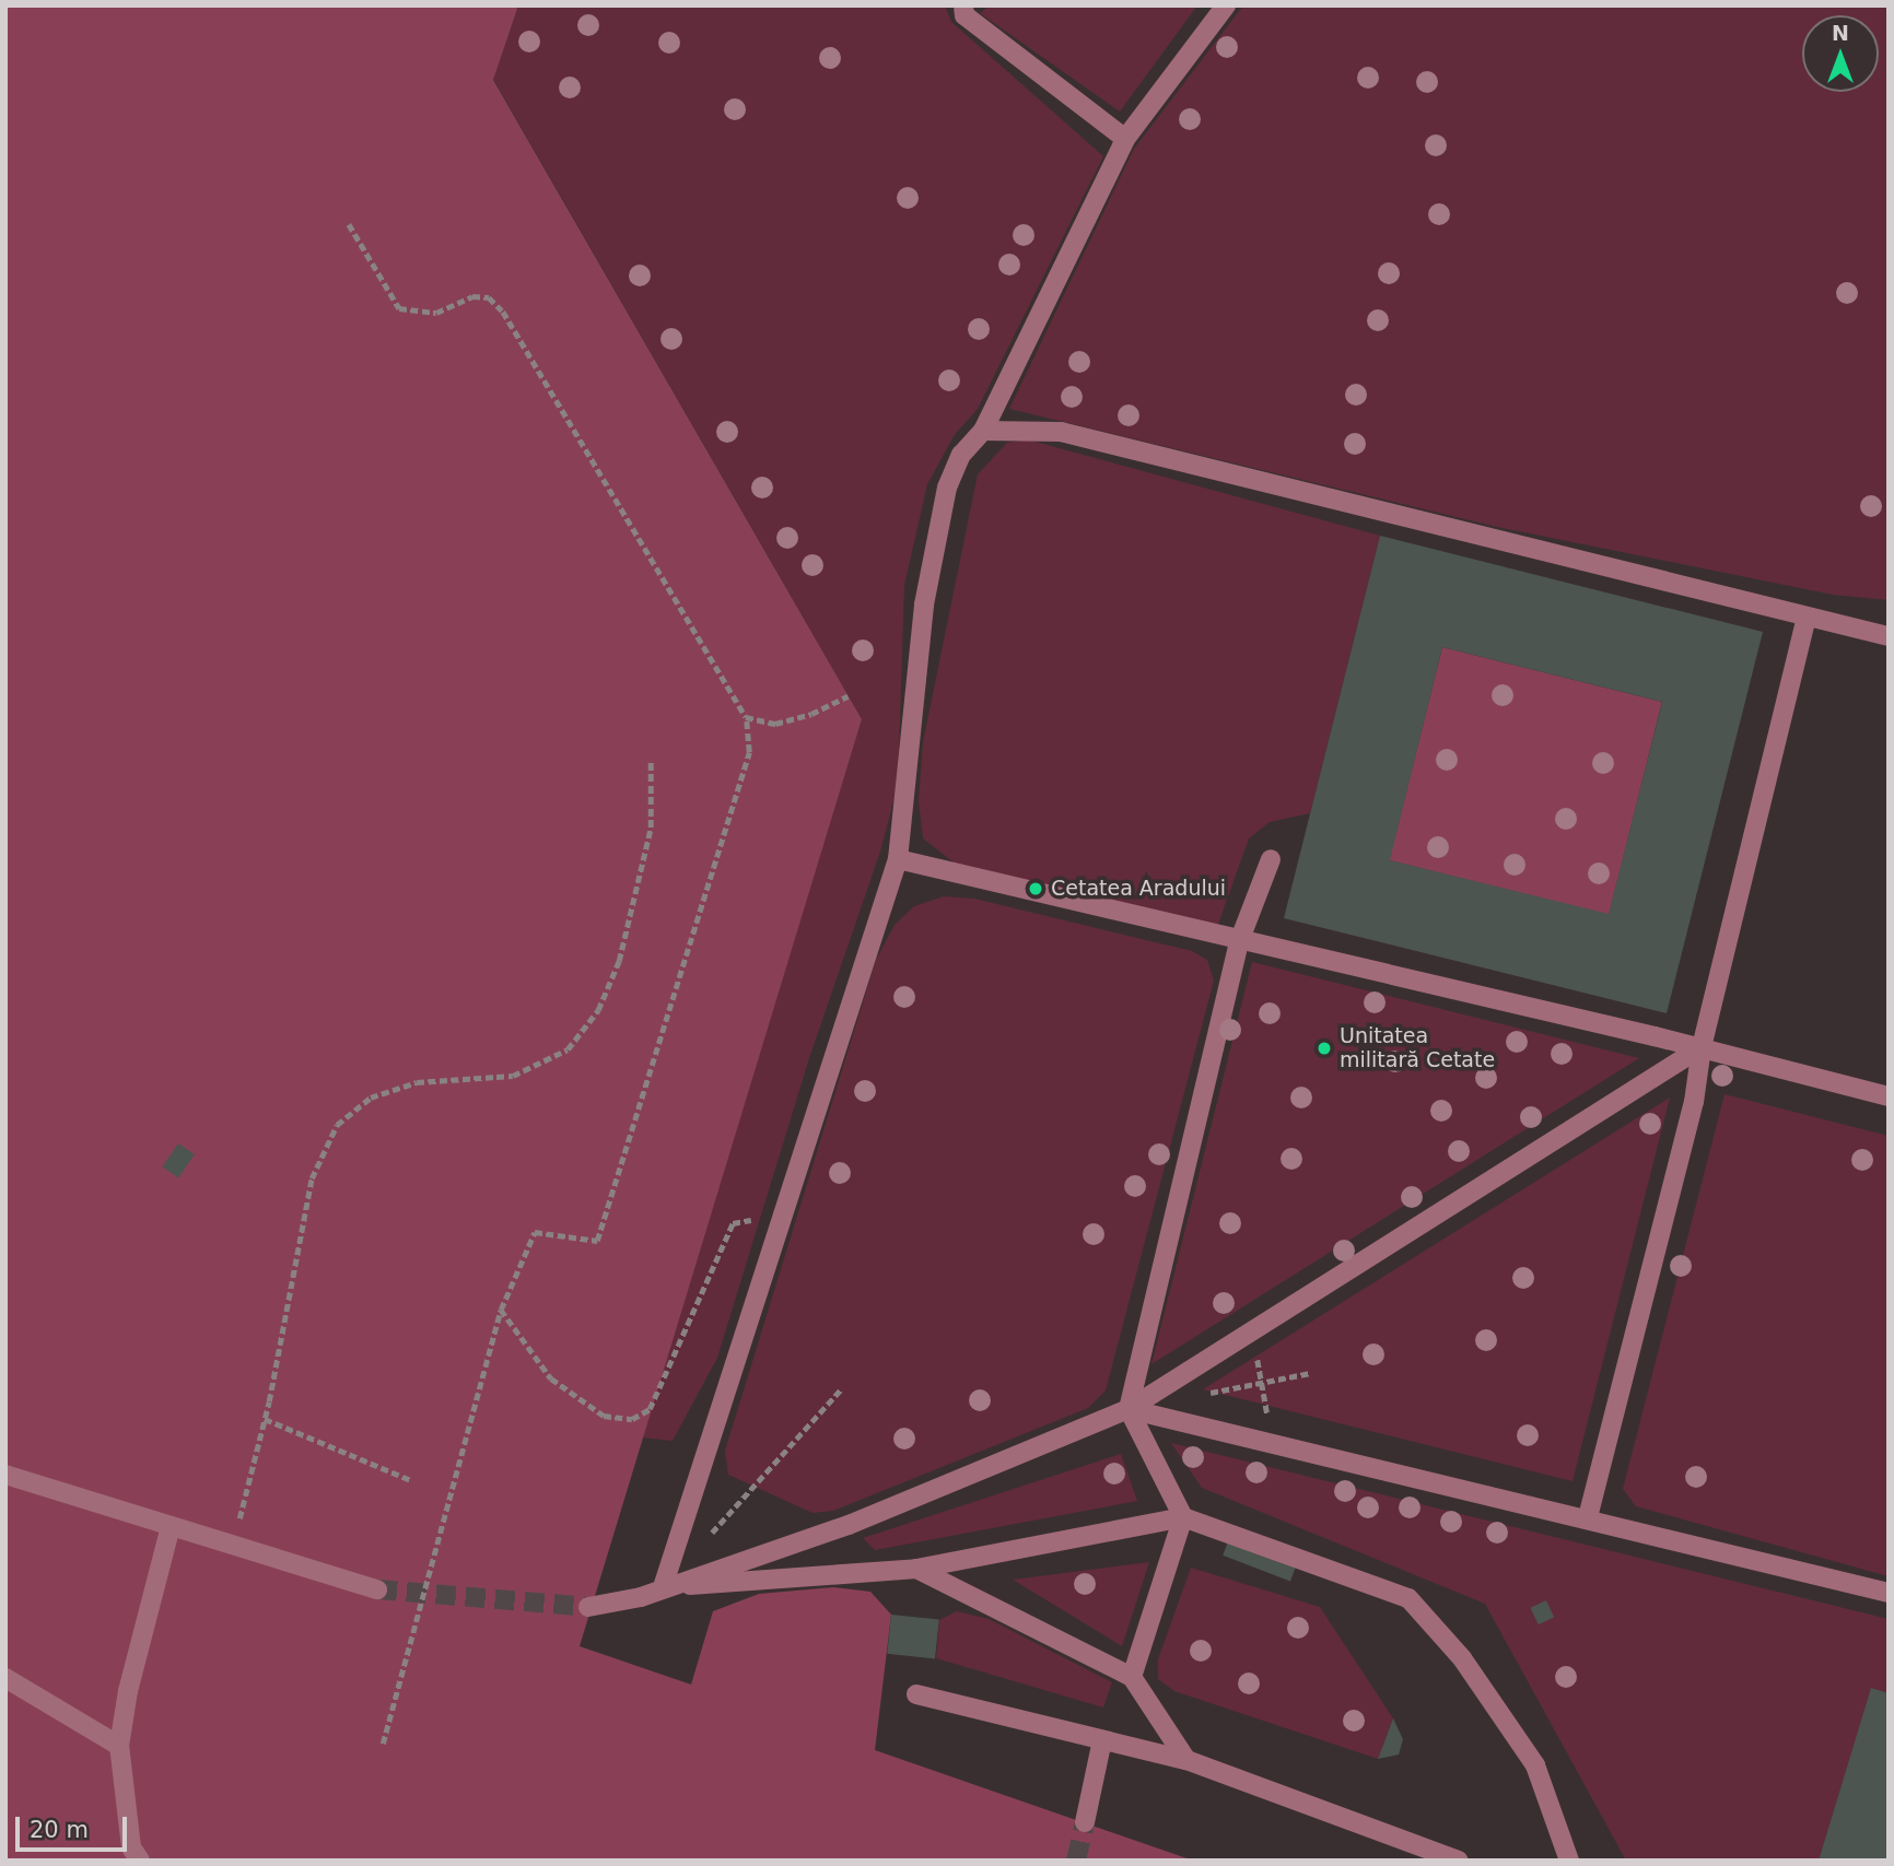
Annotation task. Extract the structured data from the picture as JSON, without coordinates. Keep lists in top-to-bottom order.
{
  "places": ["Cetatea Aradului", "Unitatea militară Cetate"],
  "scale_bar": "20 m",
  "north": "top"
}
